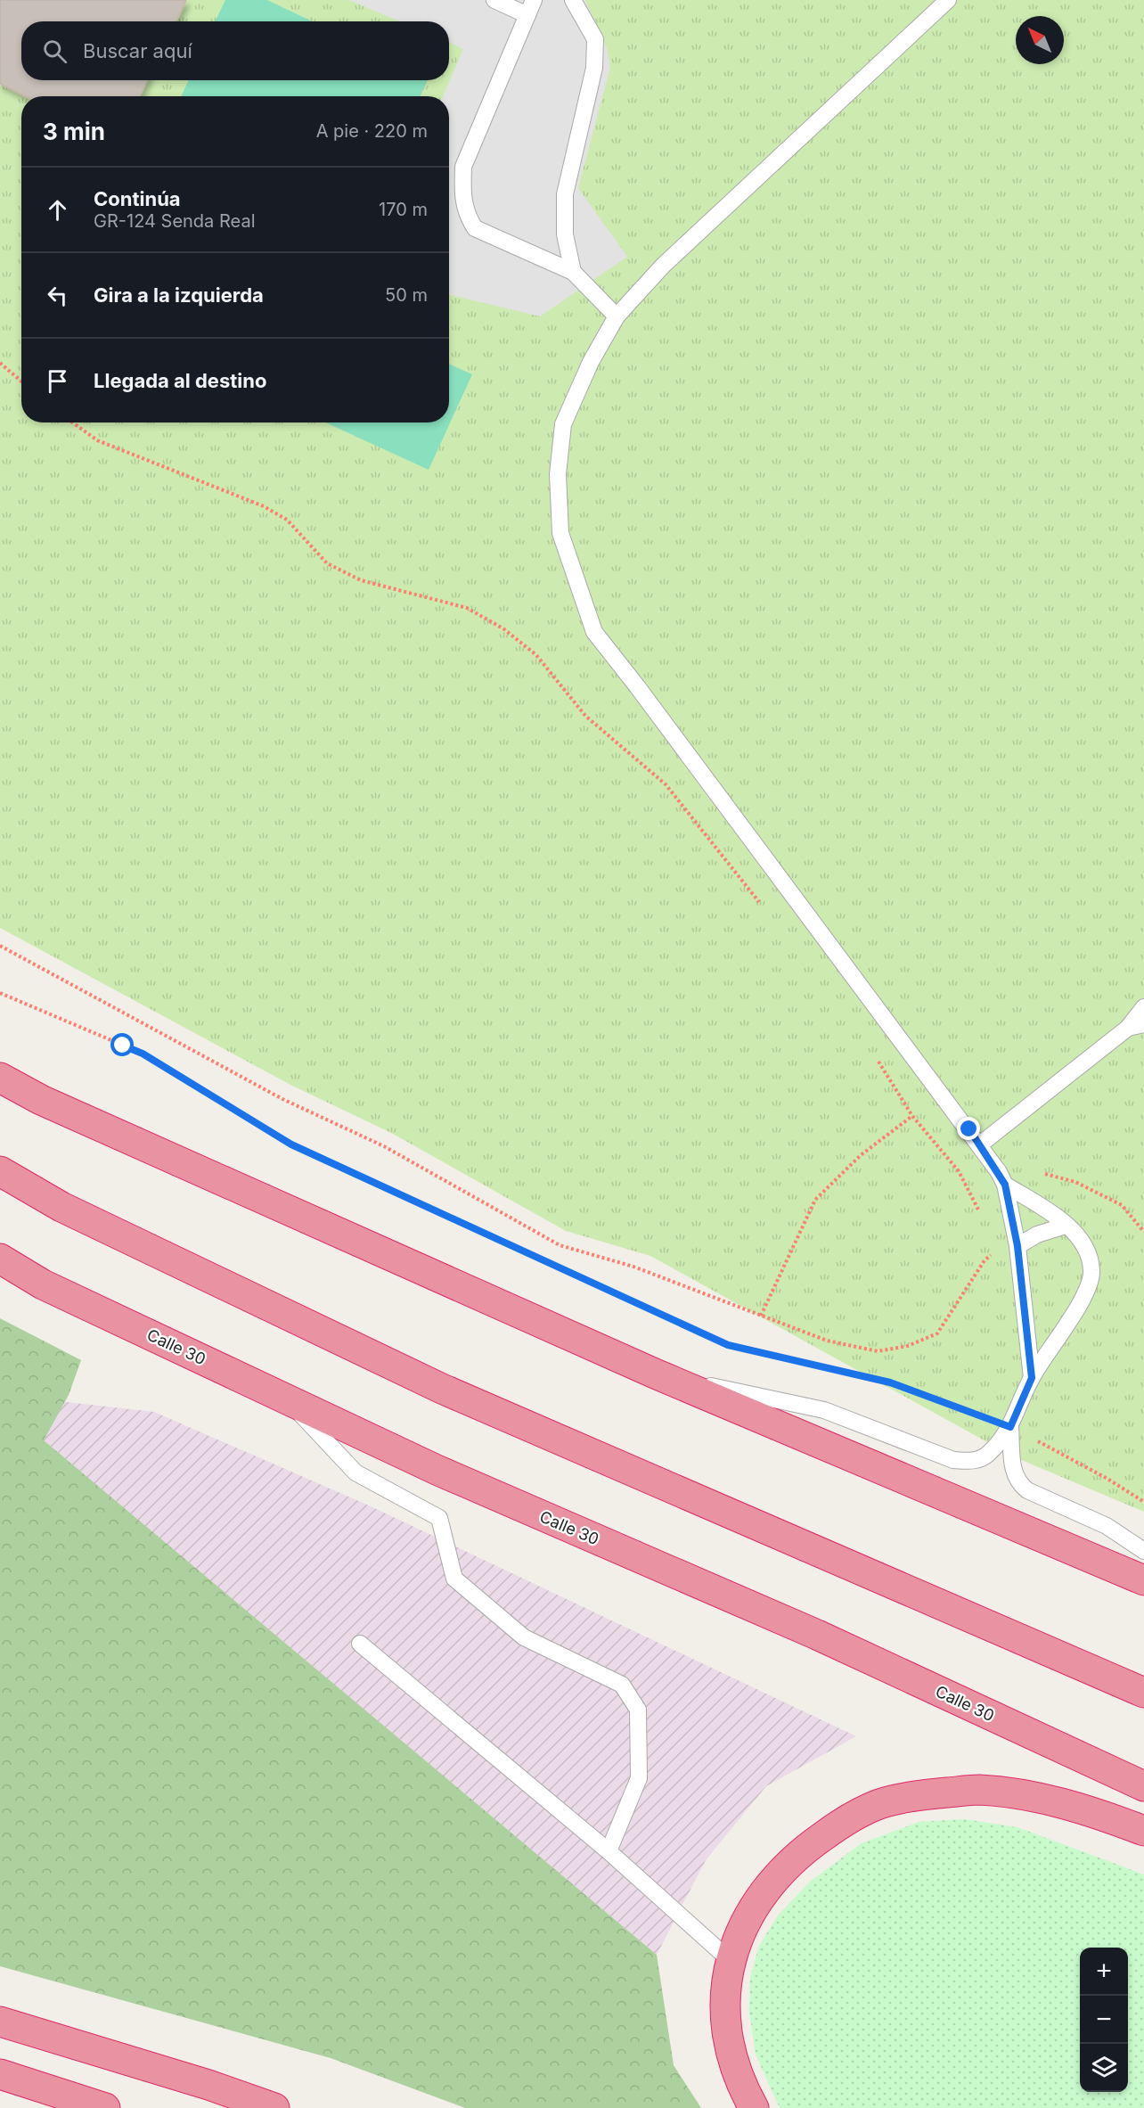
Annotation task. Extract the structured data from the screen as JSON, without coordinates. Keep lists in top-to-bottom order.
{
  "streets": {
    "highway": ["Calle 30"]
  },
  "north": "top left",
  "page": {
    "search": "Buscar aquí",
    "heading": ["3 min", "A pie · 220 m"],
    "list": [
      ["Continúa", "GR-124 Senda Real", "170 m"],
      ["Gira a la izquierda", "50 m"],
      "Llegada al destino"
    ],
    "map_buttons": ["+", "−"]
  }
}
